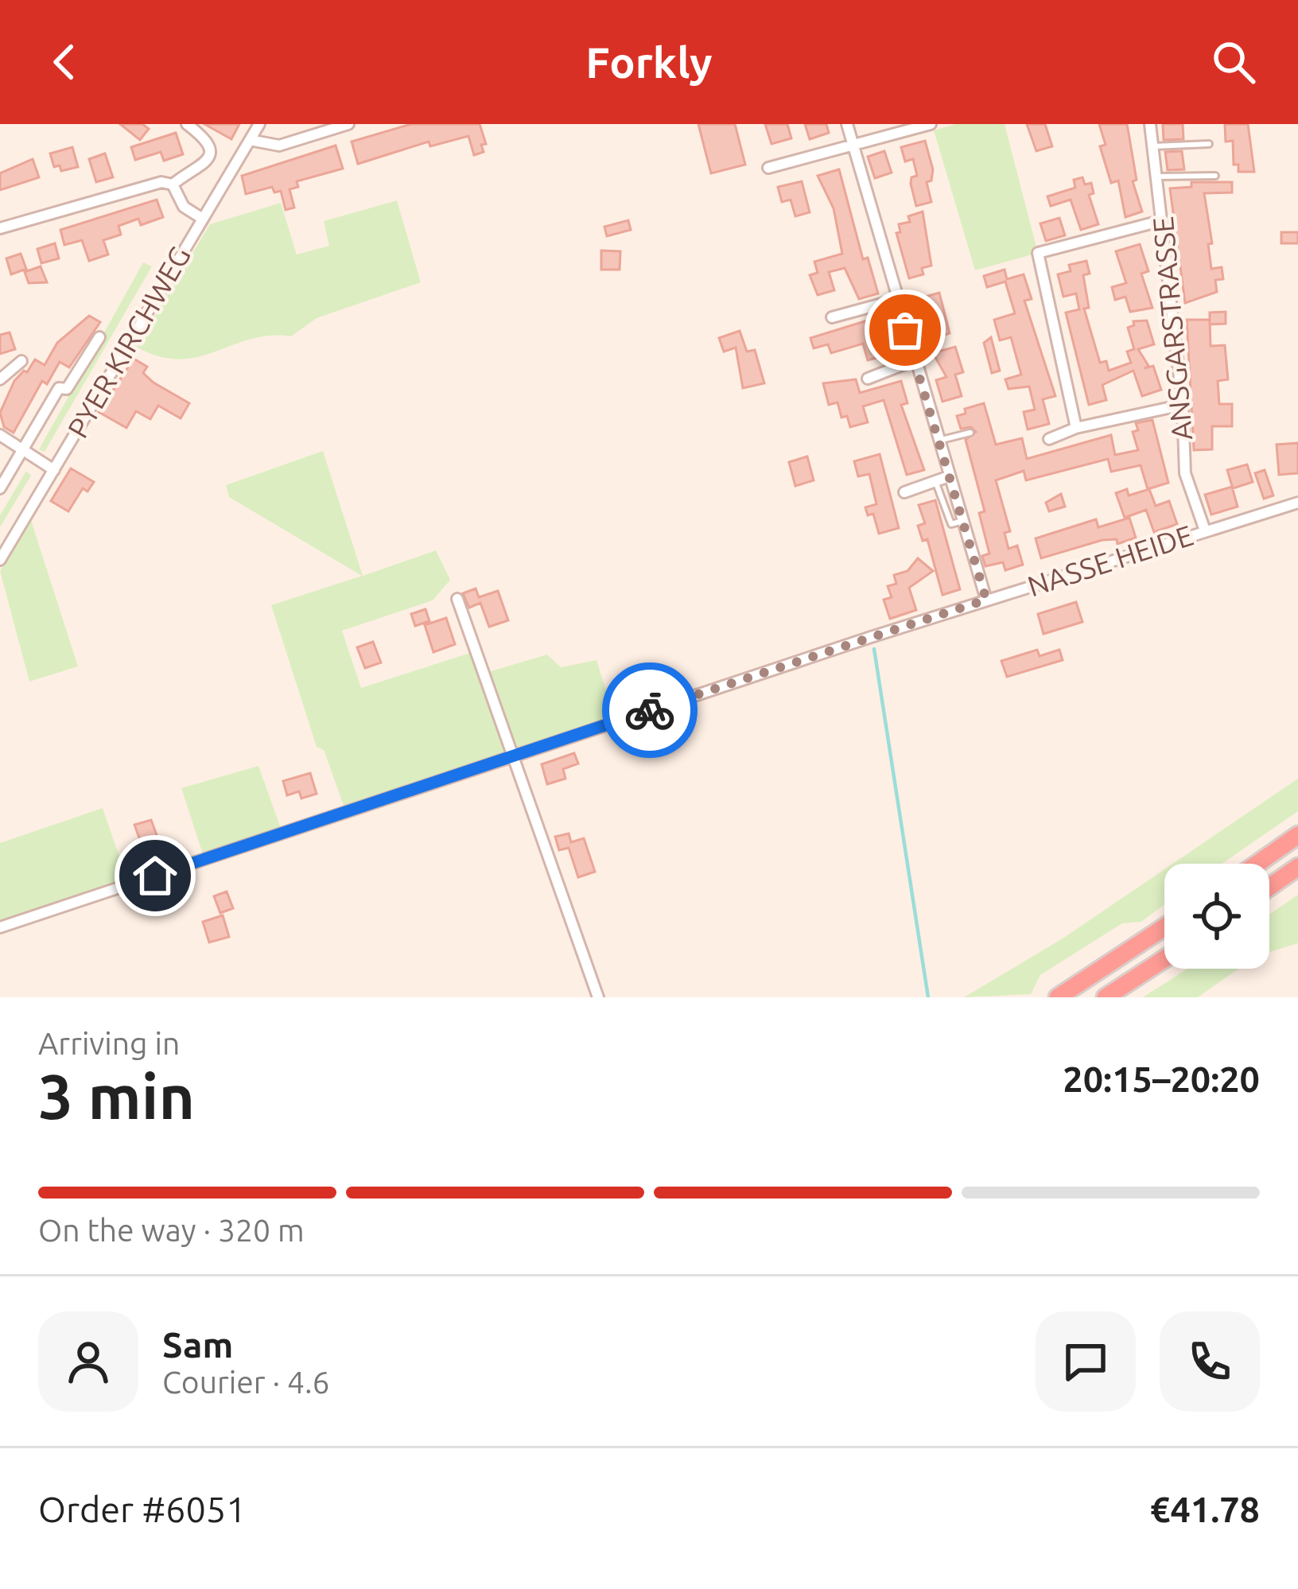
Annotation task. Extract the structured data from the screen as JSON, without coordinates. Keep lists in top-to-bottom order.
{
  "streets": {
    "street": ["ANSGARSTRASSE", "PYER KIRCHWEG", "NASSE HEIDE"]
  },
  "crossings": [
    ["ANSGARSTRASSE", "NASSE HEIDE"]
  ],
  "page": {
    "header": "Forkly",
    "heading": ["3 min", "Arriving in", "20:15–20:20"],
    "panel": [
      "Sam",
      "Courier · 4.6",
      "Order #6051",
      "€41.78"
    ],
    "bar": "On the way · 320 m"
  }
}
